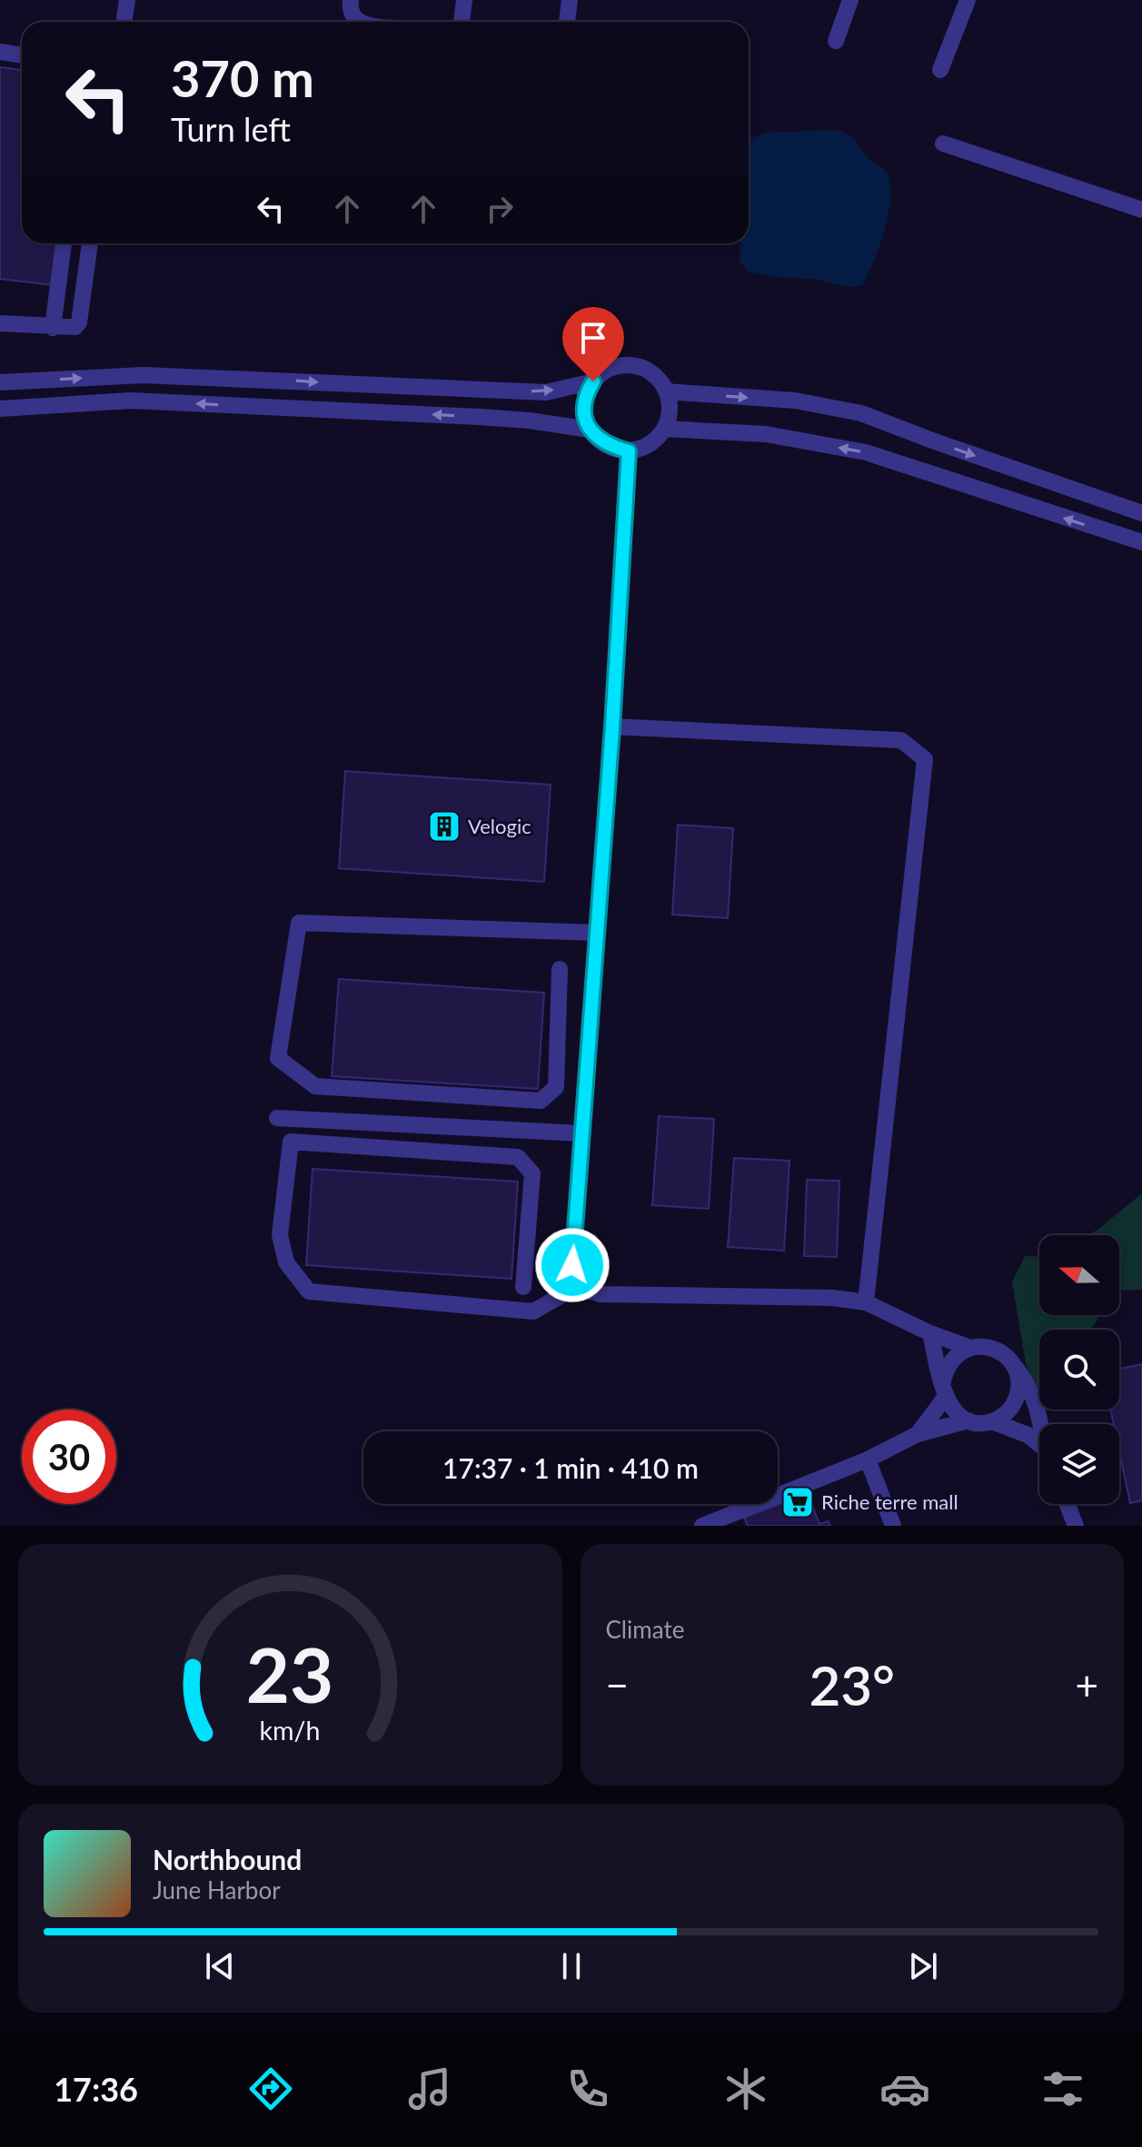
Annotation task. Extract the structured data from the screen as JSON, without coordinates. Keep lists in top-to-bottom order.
{
  "places": {
    "building": ["Velogic"],
    "supermarket": ["Riche terre mall"]
  },
  "north": "left",
  "page": {
    "turn": ["370 m", "Turn left"],
    "limit": "30",
    "trip": "17:37 · 1 min · 410 m",
    "tile": "Climate",
    "heat": ["−", "23°", "+"],
    "song": ["Northbound", "June Harbor"],
    "tabs": "17:36",
    "gauge": ["23", "km/h"]
  }
}
